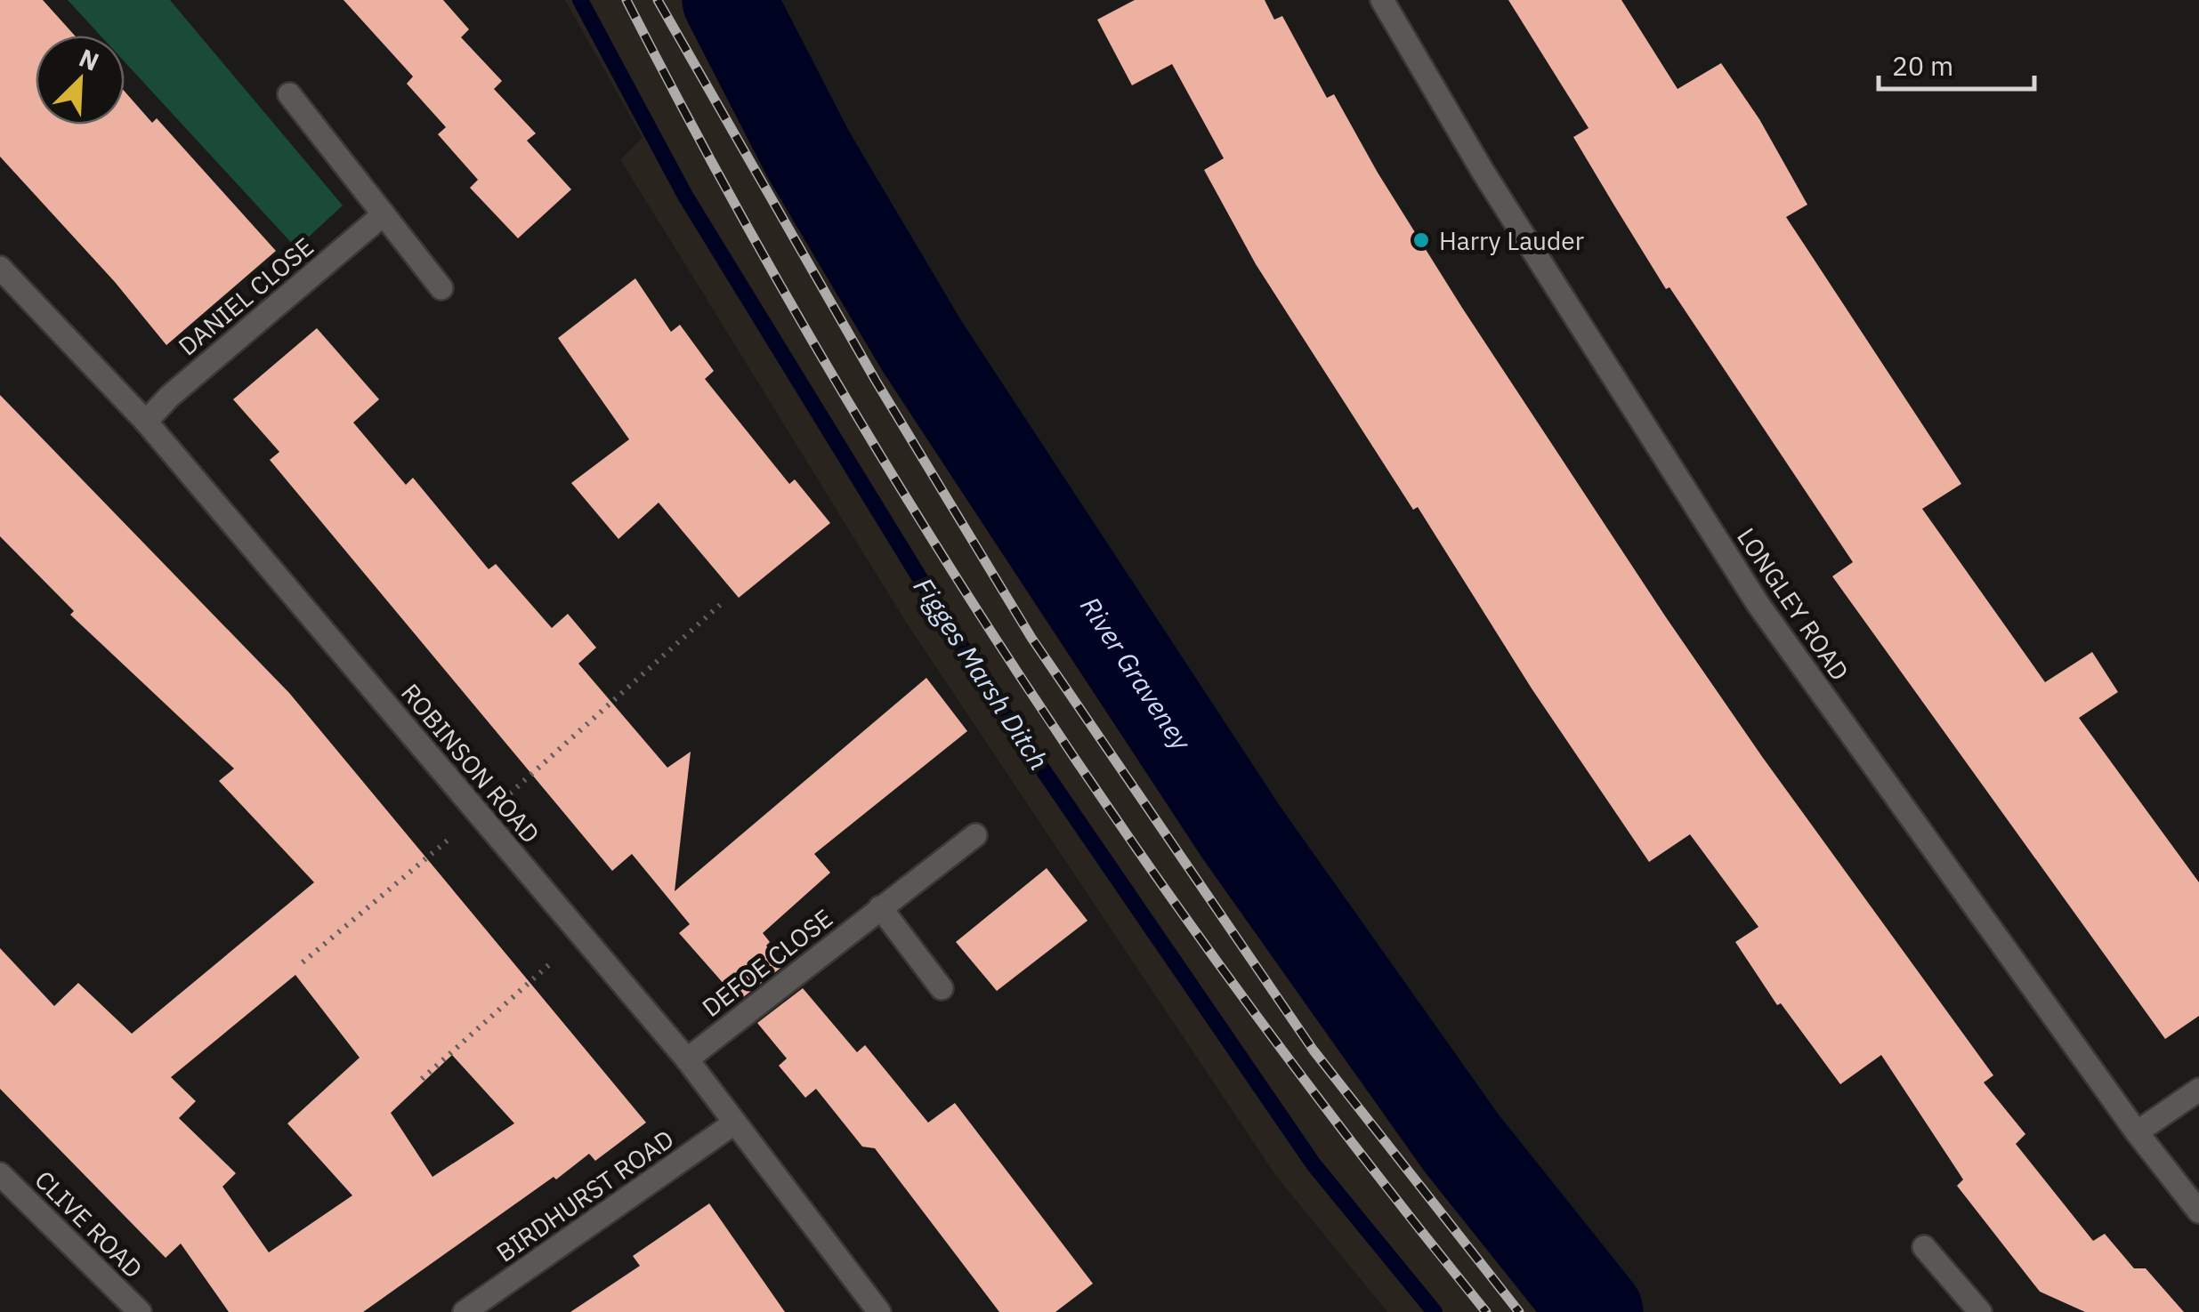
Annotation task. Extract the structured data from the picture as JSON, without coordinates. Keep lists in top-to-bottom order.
{
  "streets": {
    "street": [
      "DANIEL CLOSE",
      "LONGLEY ROAD",
      "ROBINSON ROAD",
      "DEFOE CLOSE",
      "BIRDHURST ROAD",
      "CLIVE ROAD"
    ]
  },
  "crossings": [
    ["DANIEL CLOSE", "ROBINSON ROAD"],
    ["ROBINSON ROAD", "DEFOE CLOSE"],
    ["ROBINSON ROAD", "BIRDHURST ROAD"]
  ],
  "water": ["Figges Marsh Ditch", "River Graveney"],
  "places": ["Harry Lauder"],
  "scale_bar": "20 m",
  "north": "top right"
}
